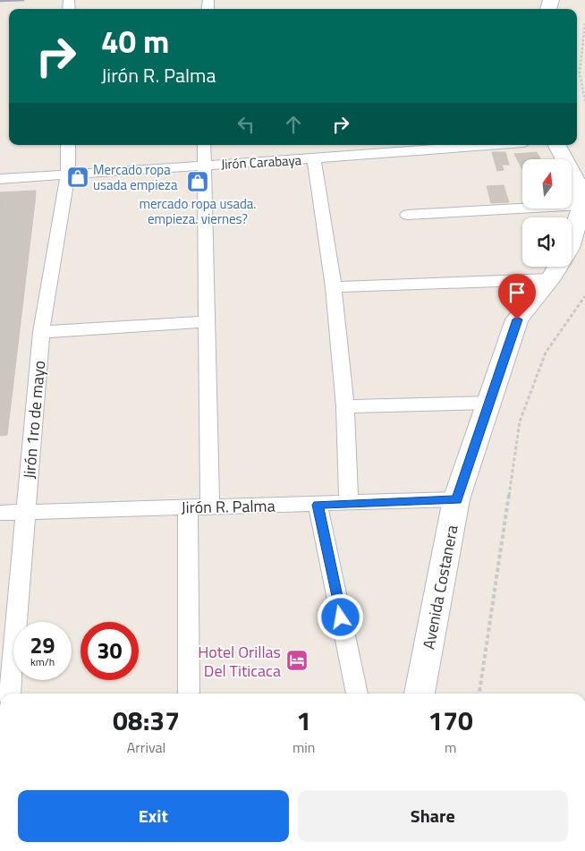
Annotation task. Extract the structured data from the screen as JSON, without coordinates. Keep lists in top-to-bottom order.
{
  "streets": {
    "street": [
      "Jirón Carabaya",
      "Jirón 1ro de mayo",
      "Jirón R. Palma",
      "Avenida Costanera"
    ]
  },
  "crossings": [
    ["Jirón Carabaya", "Jirón 1ro de mayo"],
    ["Jirón 1ro de mayo", "Jirón R. Palma"],
    ["Jirón R. Palma", "Avenida Costanera"]
  ],
  "places": {
    "shop": ["Mercado ropa usada empieza", "mercado ropa usada. empieza. viernes?"],
    "hotel": ["Hotel Orillas Del Titicaca"]
  },
  "north": "top",
  "page": {
    "turn": ["40 m", "Jirón R. Palma"],
    "speed": "29 km/h",
    "limit": "30",
    "eta": [
      "08:37",
      "Arrival",
      "1",
      "min",
      "170",
      "m"
    ],
    "buttons": ["Exit", "Share"]
  }
}
